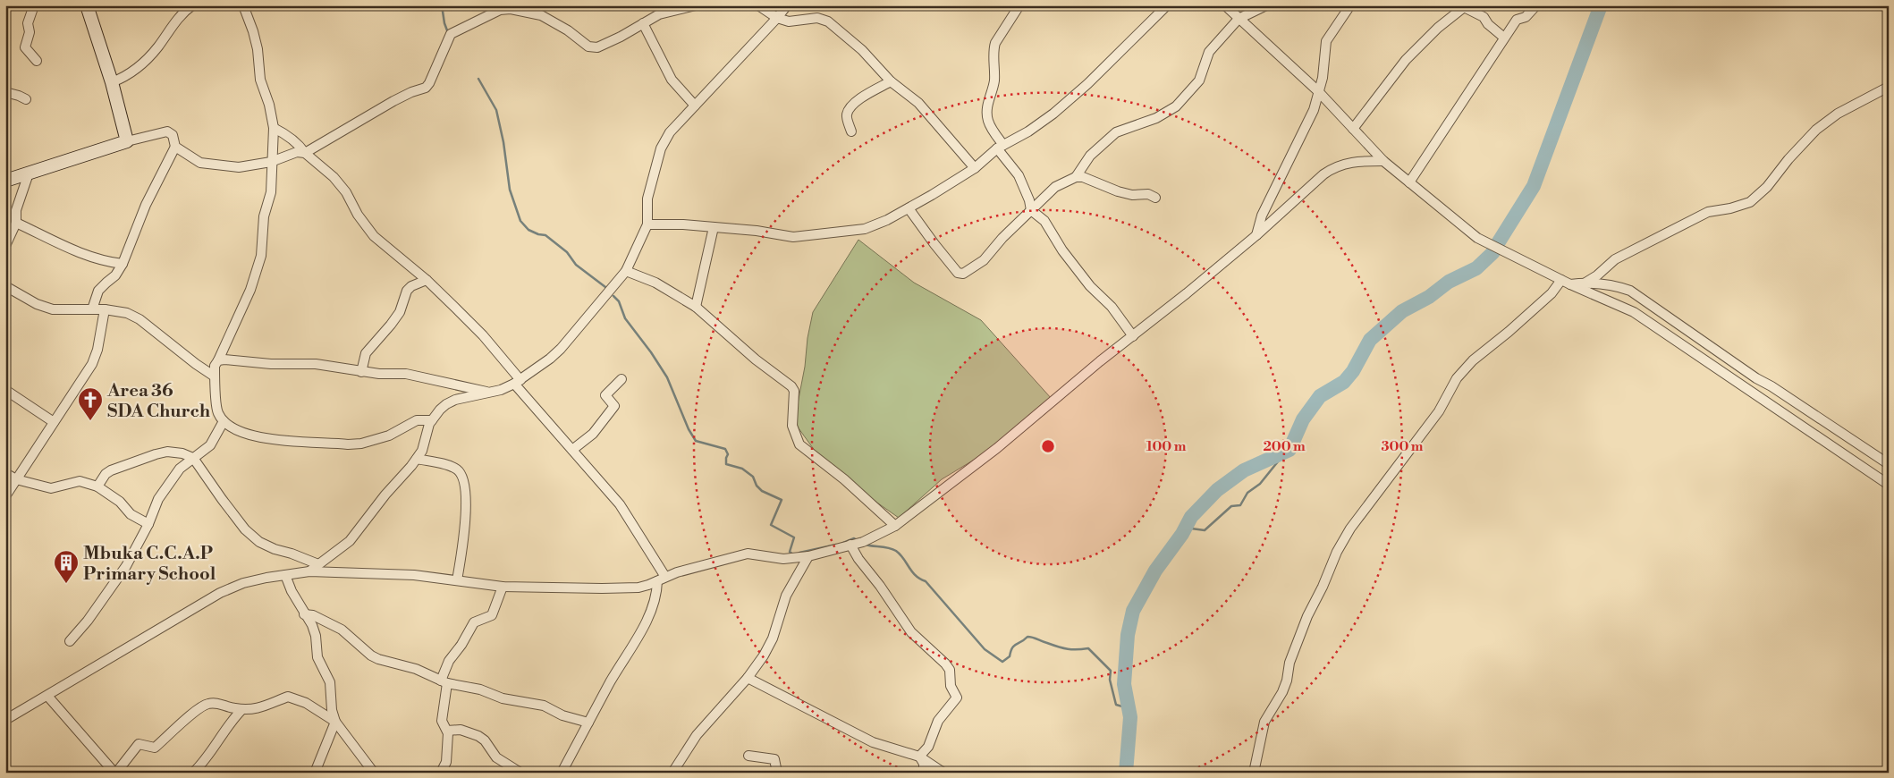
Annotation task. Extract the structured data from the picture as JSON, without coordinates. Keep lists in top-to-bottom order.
{
  "places": {
    "church": ["Area 36 SDA Church"],
    "building": ["Mbuka C.C.A.P Primary School"]
  },
  "rings": ["100 m", "200 m", "300 m"]
}
